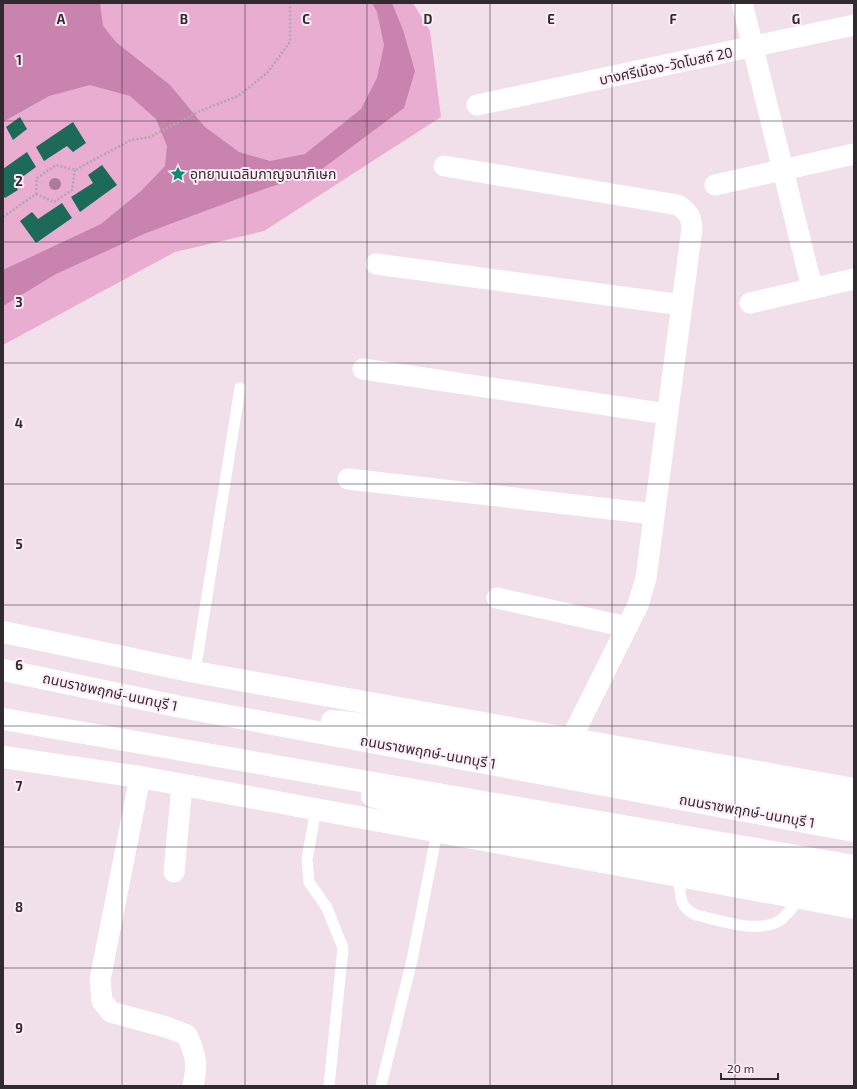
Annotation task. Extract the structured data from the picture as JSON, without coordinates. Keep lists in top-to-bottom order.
{
  "streets": {
    "main road": ["ถนนราชพฤกษ์-นนทบุรี 1"],
    "street": ["บางศรีเมือง-วัดโบสถ์ 20"]
  },
  "places": {
    "place": ["อุทยานเฉลิมกาญจนาภิเษก"]
  },
  "scale_bar": "20 m",
  "grid": {
    "columns": [
      "A",
      "B",
      "C",
      "D",
      "E",
      "F",
      "G"
    ],
    "rows": [
      "1",
      "2",
      "3",
      "4",
      "5",
      "6",
      "7",
      "8",
      "9"
    ]
  }
}
